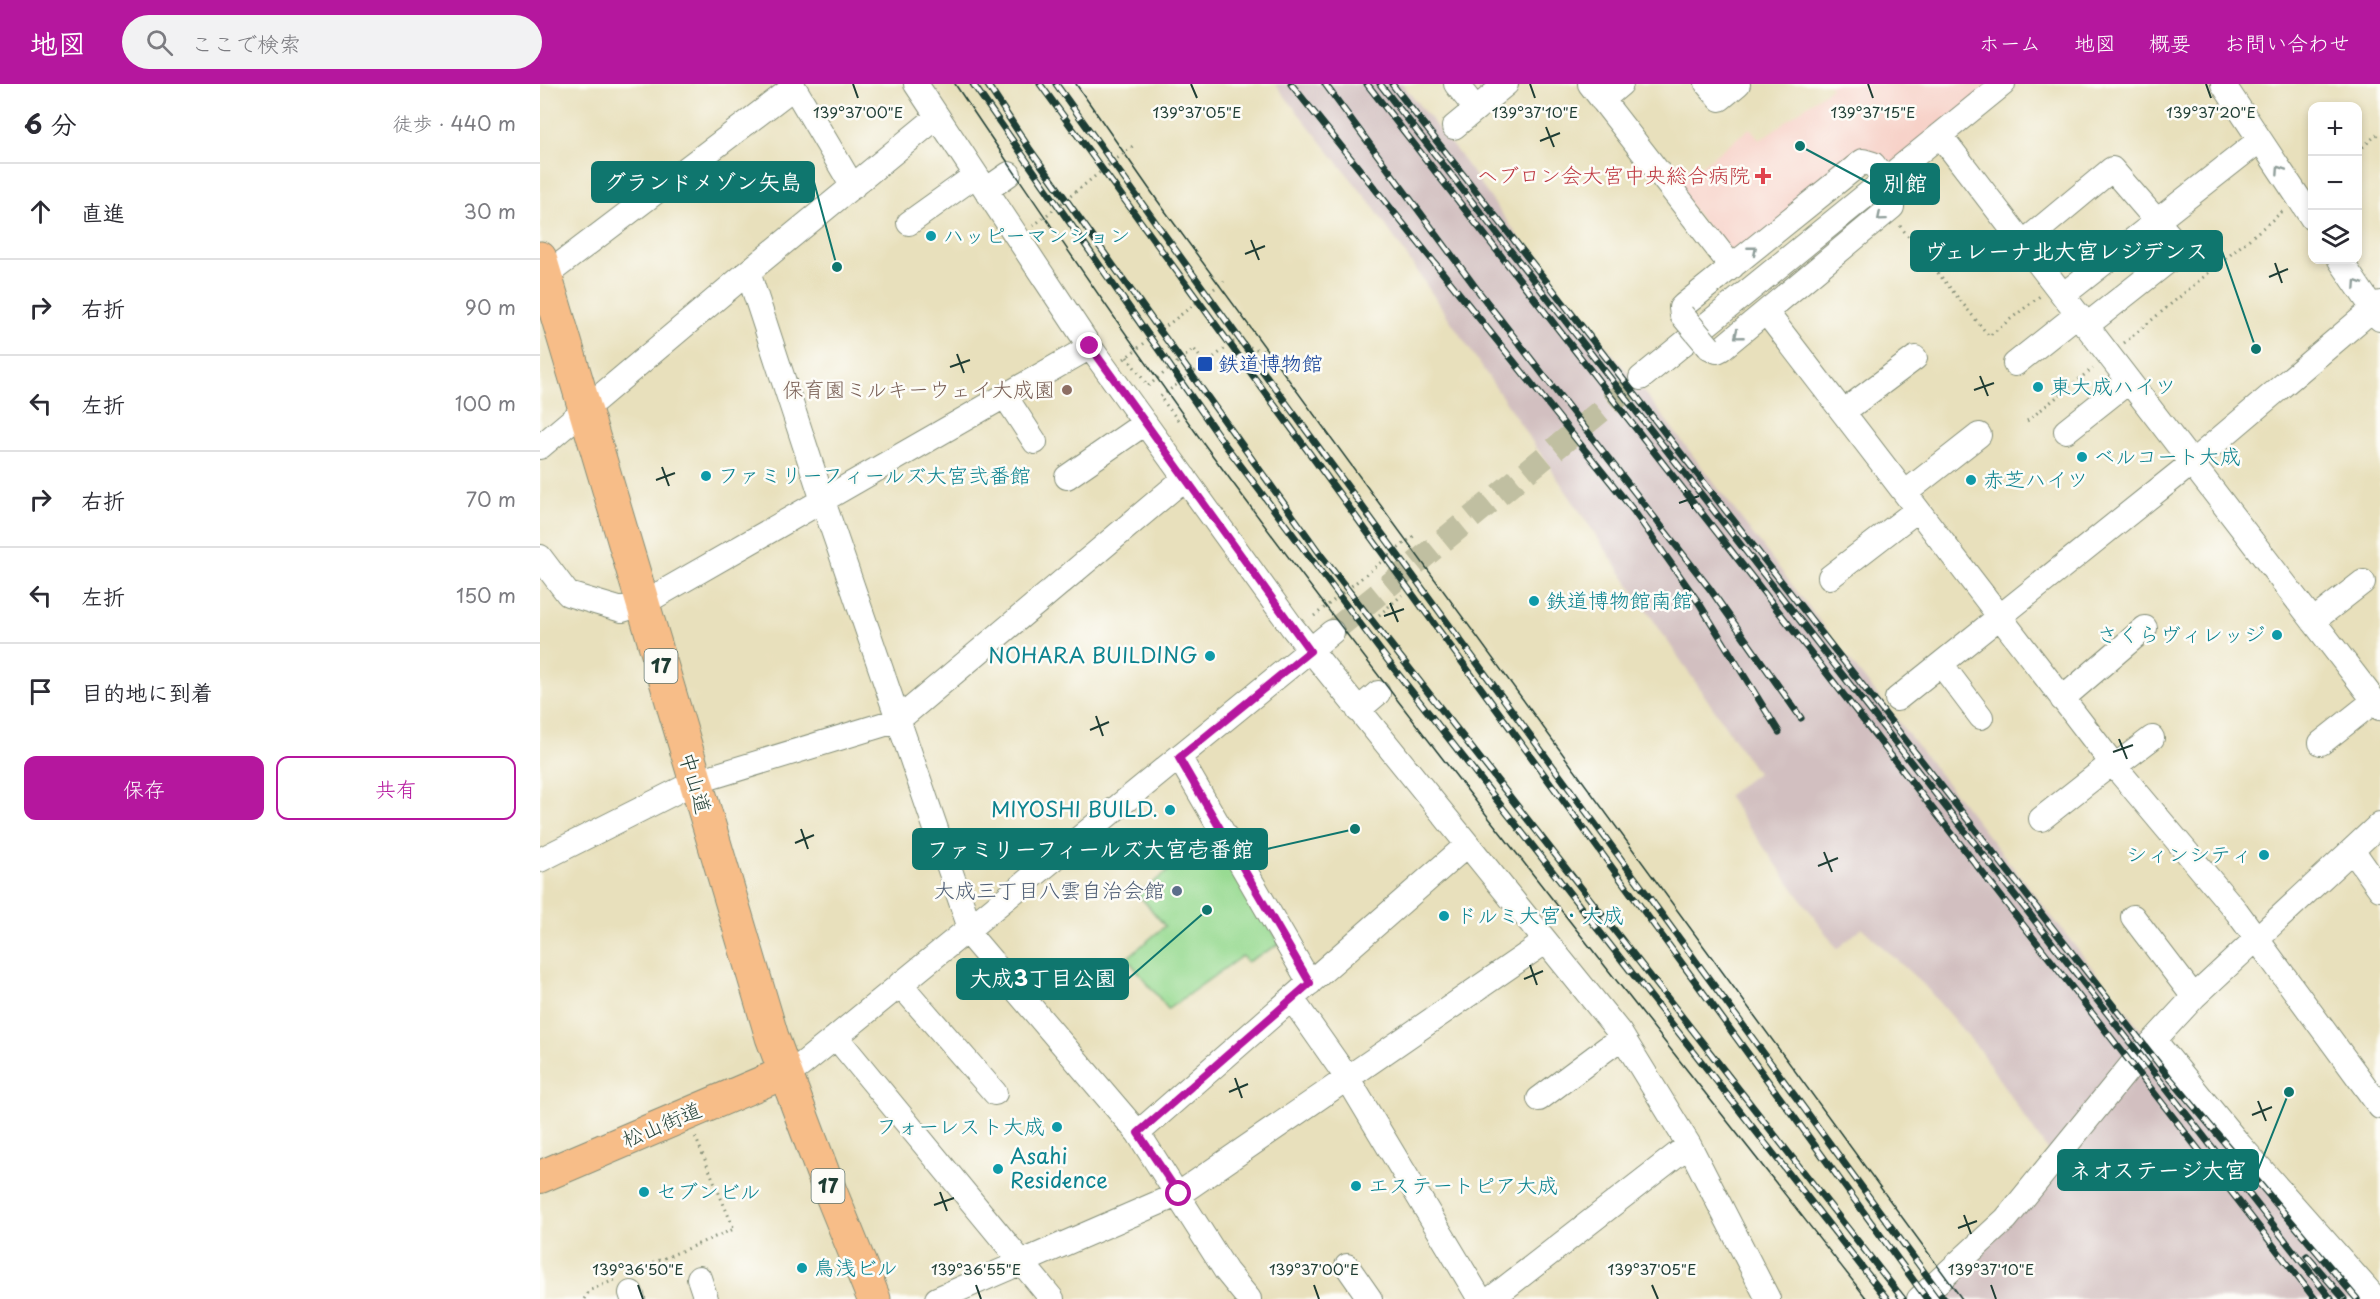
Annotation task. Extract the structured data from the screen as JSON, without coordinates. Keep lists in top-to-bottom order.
{
  "streets": {
    "highway": ["17", "中山道"],
    "main road": ["松山街道"]
  },
  "crossings": [
    ["中山道", "松山街道"]
  ],
  "places": {
    "other": [
      "別館",
      "ハッピーマンション",
      "グランドメゾン矢島",
      "ヴェレーナ北大宮レジデンス",
      "東大成ハイツ",
      "保育園ミルキーウェイ大成園",
      "ベルコート大成",
      "ファミリーフィールズ大宮弐番館",
      "赤芝ハイツ",
      "鉄道博物館南館",
      "さくらヴィレッジ",
      "NOHARA BUILDING",
      "MIYOSHI BUILD.",
      "ファミリーフィールズ大宮壱番館",
      "シィンシティ",
      "大成三丁目八雲自治会館",
      "大成3丁目公園",
      "ドルミ大宮・大成",
      "ネオステージ大宮",
      "フォーレスト大成",
      "Asahi Residence",
      "エステートピア大成",
      "セブンビル",
      "鳥浅ビル"
    ],
    "health": ["ヘブロン会大宮中央総合病院"],
    "transit": ["鉄道博物館"]
  },
  "page": {
    "header": "地図",
    "search": "ここで検索",
    "nav": [
      "ホーム",
      "地図",
      "概要",
      "お問い合わせ"
    ],
    "heading": ["6 分", "徒歩 · 440 m"],
    "map_buttons": ["+", "−"],
    "list": [
      ["直進", "30 m"],
      ["右折", "90 m"],
      ["左折", "100 m"],
      ["右折", "70 m"],
      ["左折", "150 m"],
      "目的地に到着"
    ],
    "buttons": ["保存", "共有"]
  },
  "coordinates": [
    "139°37'00\"E",
    "139°37'05\"E",
    "139°37'10\"E",
    "139°37'15\"E",
    "139°37'20\"E",
    "139°36'50\"E",
    "139°36'55\"E"
  ]
}
